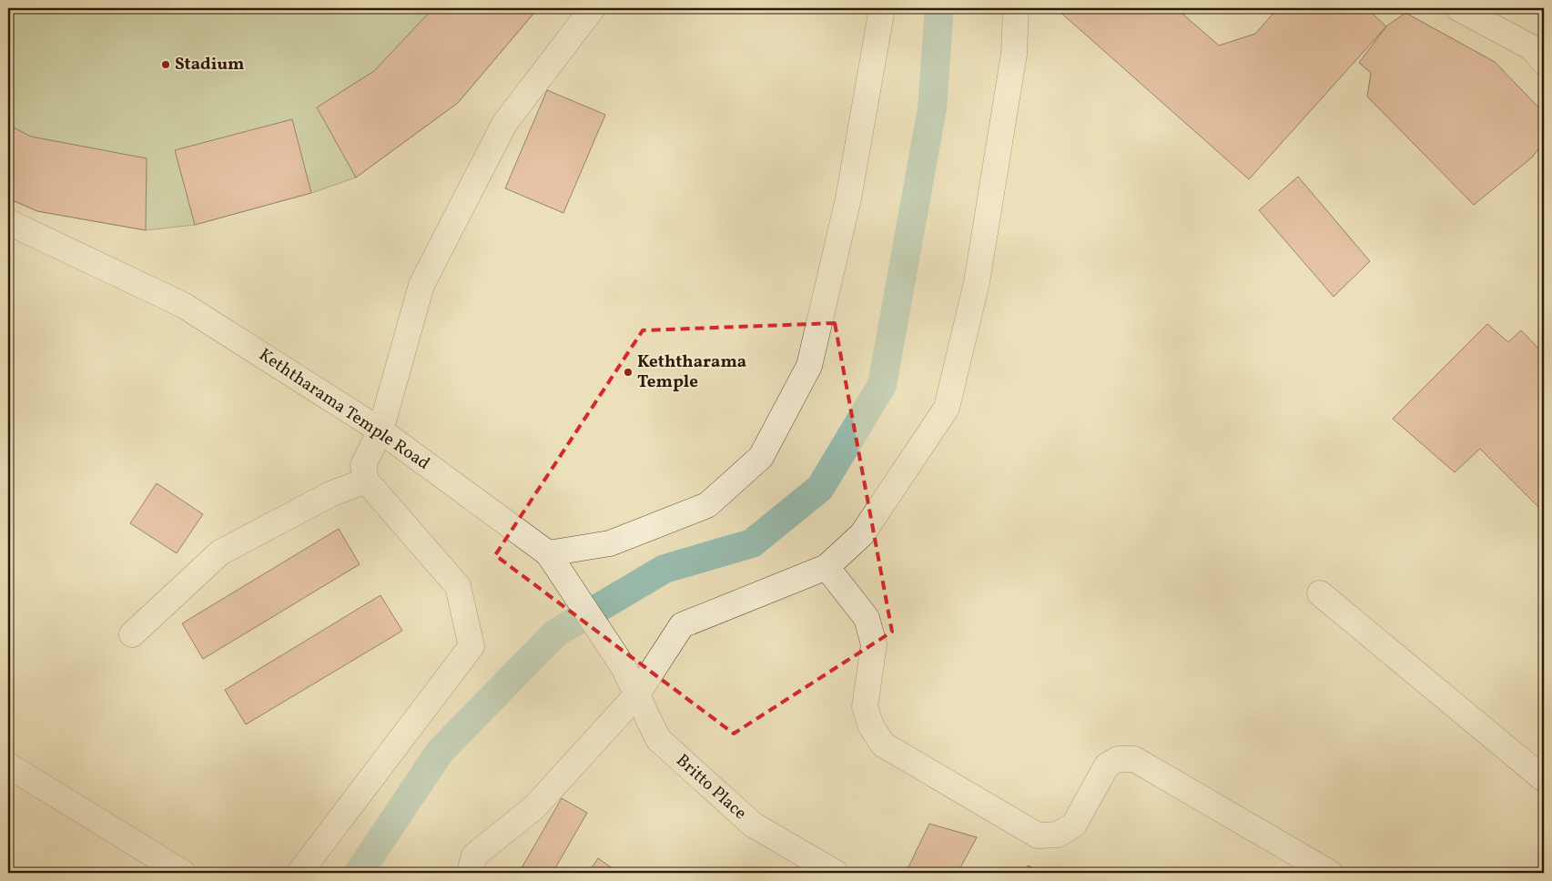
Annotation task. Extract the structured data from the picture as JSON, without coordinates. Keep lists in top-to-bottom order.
{
  "streets": {
    "street": ["Keththarama Temple Road", "Britto Place"]
  },
  "crossings": [
    ["Keththarama Temple Road", "Britto Place"]
  ],
  "places": ["Stadium", "Keththarama Temple"]
}
